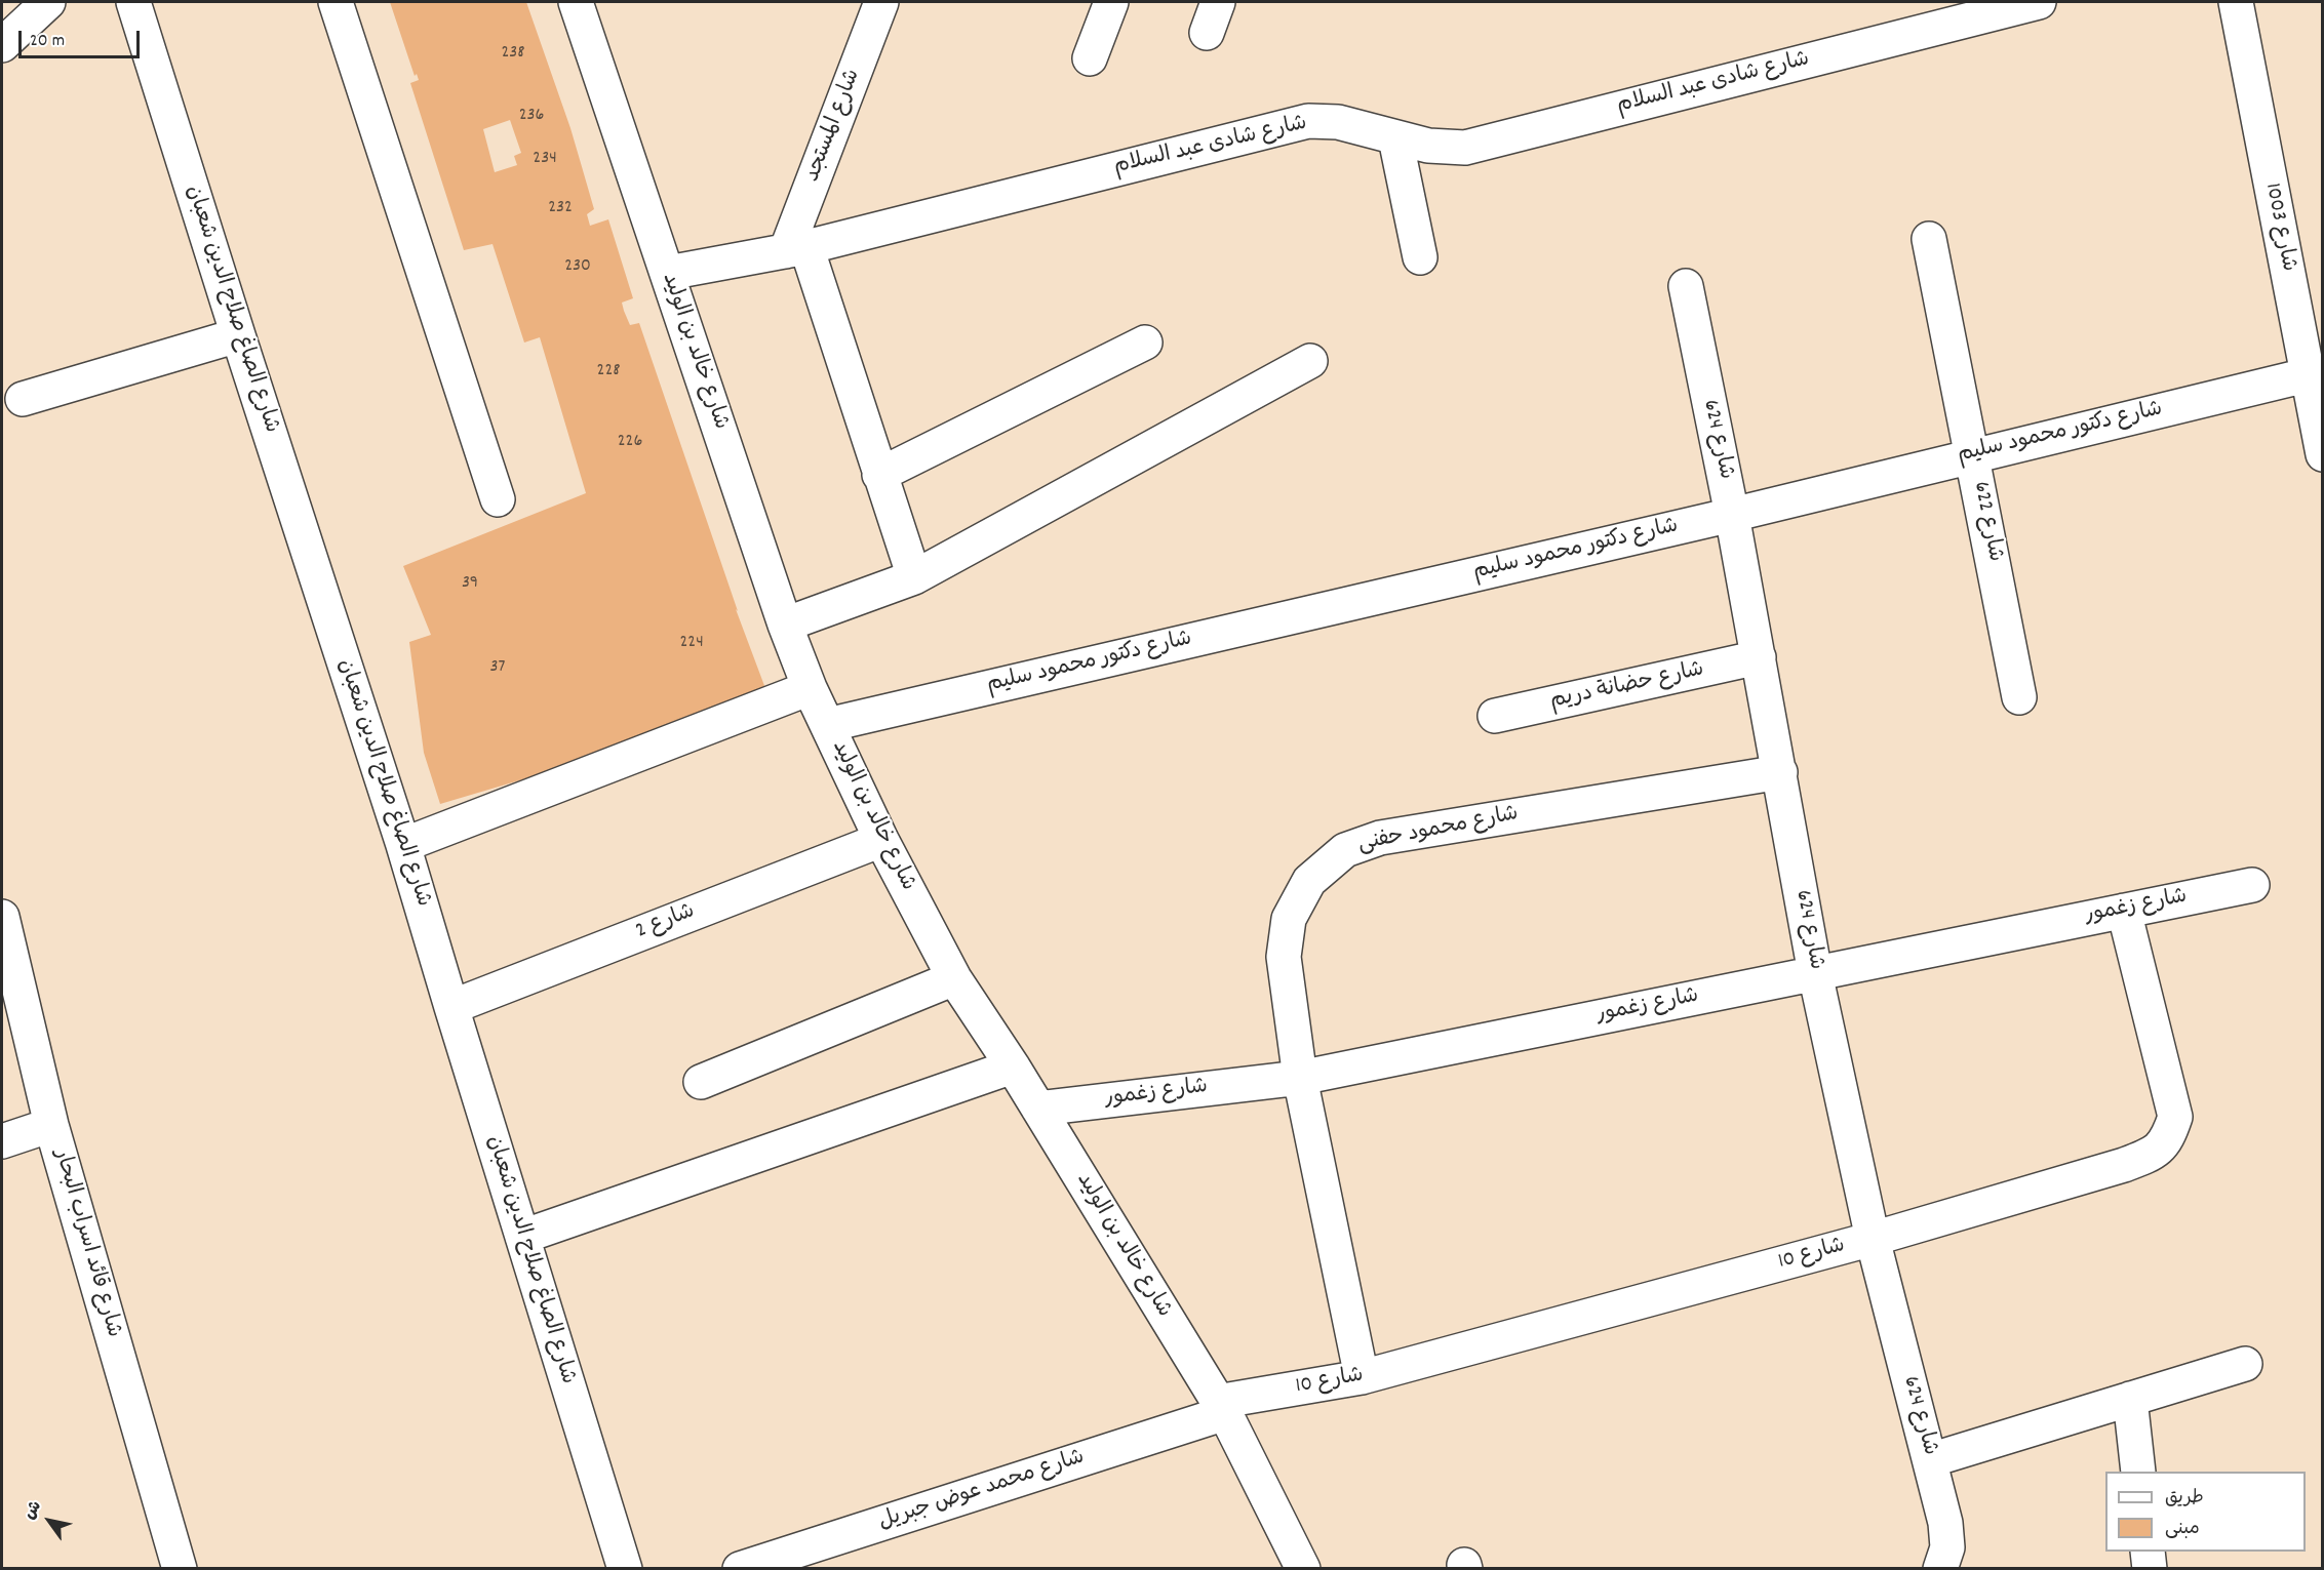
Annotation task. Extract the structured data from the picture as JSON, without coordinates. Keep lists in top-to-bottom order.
{
  "streets": {
    "street": [
      "شارع شادى عبد السلام",
      "شارع المستجد",
      "شارع 1003",
      "شارع الصاغ صلاح الدين شعبان",
      "شارع خالد بن الوليد",
      "شارع دكتور محمود سليم",
      "شارع 624",
      "شارع 622",
      "شارع حضانة دريم",
      "شارع محمود حفنى",
      "شارع زغمور",
      "شارع 2",
      "شارع قائد اسراب البحار",
      "شارع 10",
      "شارع محمد عوض جبريل"
    ]
  },
  "crossings": [
    ["شارع شادى عبد السلام", "شارع المستجد"],
    ["شارع شادى عبد السلام", "شارع خالد بن الوليد"],
    ["شارع 1003", "شارع دكتور محمود سليم"],
    ["شارع الصاغ صلاح الدين شعبان", "شارع 2"],
    ["شارع خالد بن الوليد", "شارع دكتور محمود سليم"],
    ["شارع خالد بن الوليد", "شارع زغمور"],
    ["شارع خالد بن الوليد", "شارع 2"],
    ["شارع خالد بن الوليد", "شارع 10"],
    ["شارع خالد بن الوليد", "شارع محمد عوض جبريل"],
    ["شارع دكتور محمود سليم", "شارع 624"],
    ["شارع دكتور محمود سليم", "شارع 622"],
    ["شارع 624", "شارع حضانة دريم"],
    ["شارع 624", "شارع محمود حفنى"],
    ["شارع 624", "شارع زغمور"],
    ["شارع 624", "شارع 10"],
    ["شارع محمود حفنى", "شارع زغمور"],
    ["شارع محمود حفنى", "شارع 10"],
    ["شارع زغمور", "شارع 10"],
    ["شارع 10", "شارع محمد عوض جبريل"]
  ],
  "house_numbers": [
    "238",
    "236",
    "234",
    "232",
    "230",
    "228",
    "226",
    "39",
    "224",
    "37"
  ],
  "legend": ["طريق", "مبنى"],
  "scale_bar": "20 m",
  "north": "top left"
}
